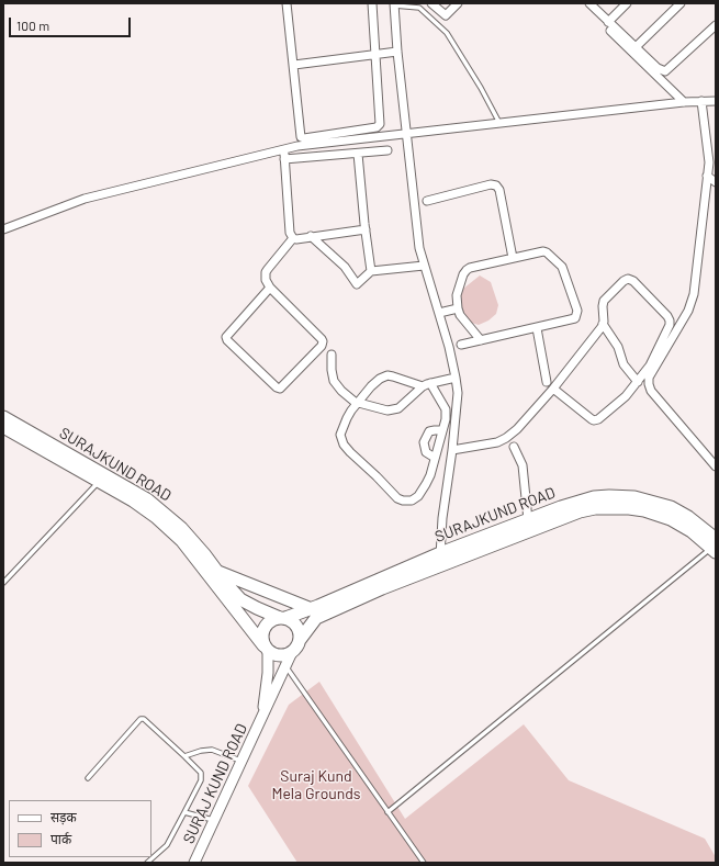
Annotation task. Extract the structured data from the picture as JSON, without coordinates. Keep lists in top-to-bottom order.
{
  "streets": {
    "main road": ["SURAJKUND ROAD"],
    "street": ["SURAJ KUND ROAD"]
  },
  "crossings": [
    ["SURAJKUND ROAD", "SURAJ KUND ROAD"]
  ],
  "parks": ["Suraj Kund Mela Grounds"],
  "legend": ["सड़क", "पार्क"],
  "scale_bar": "100 m"
}
